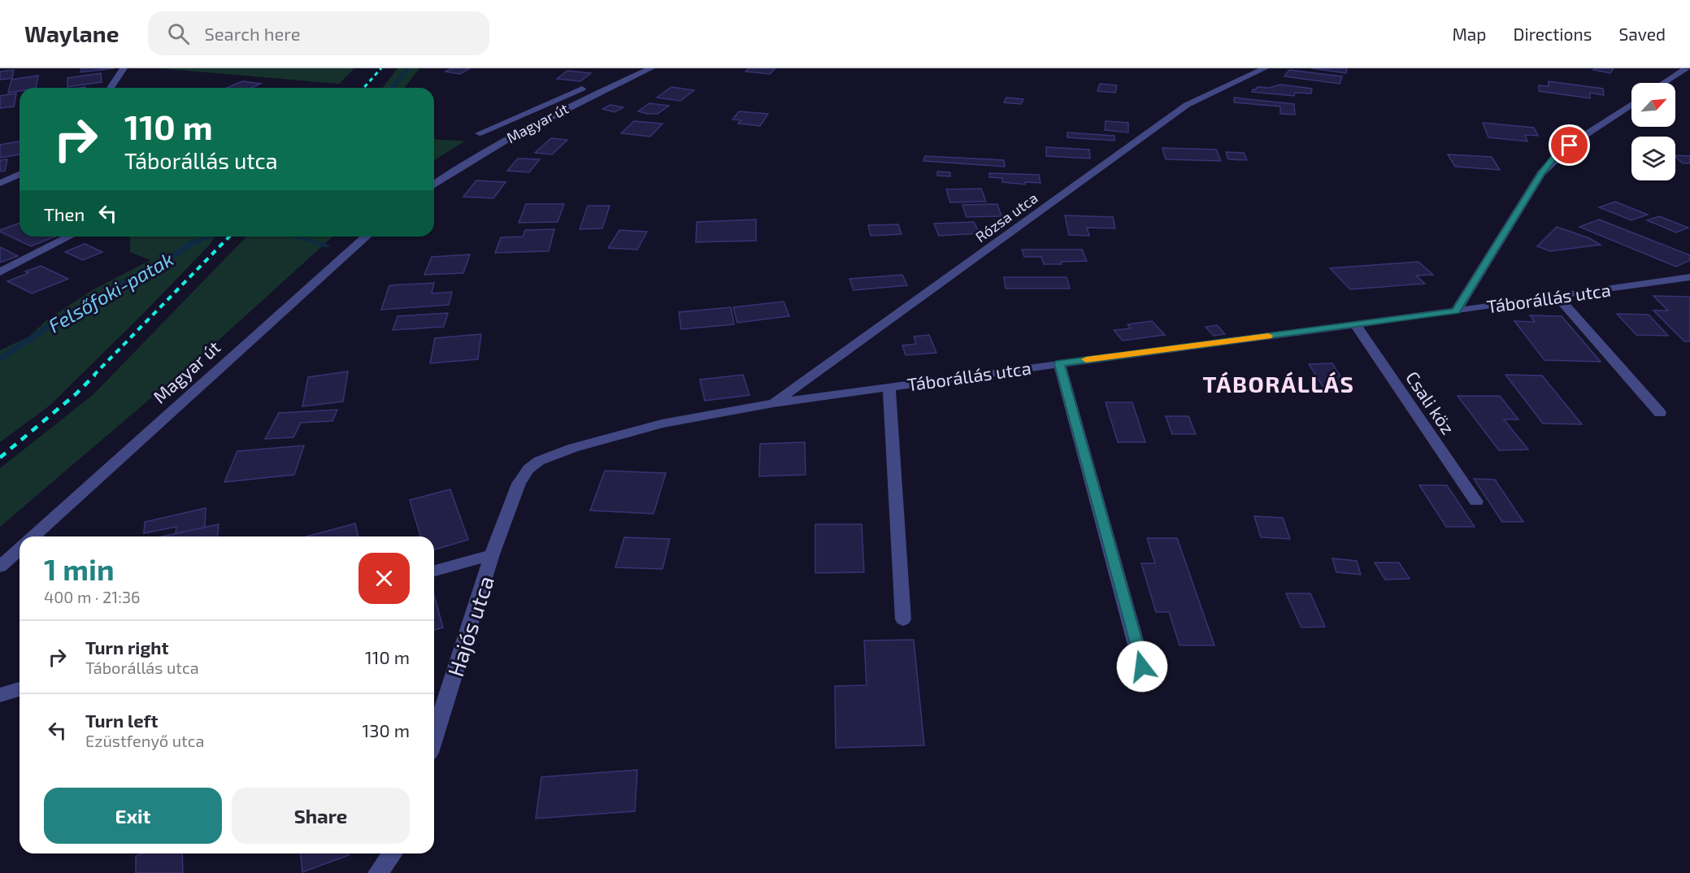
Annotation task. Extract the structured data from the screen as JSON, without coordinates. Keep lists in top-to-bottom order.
{
  "streets": {
    "street": [
      "Magyar út",
      "Rózsa utca",
      "Táborállás utca",
      "Csali köz",
      "Hajós utca"
    ]
  },
  "crossings": [
    ["Rózsa utca", "Táborállás utca"],
    ["Táborállás utca", "Csali köz"],
    ["Táborállás utca", "Hajós utca"]
  ],
  "districts": ["TÁBORÁLLÁS"],
  "water": ["Felsőfoki-patak"],
  "north": "top right",
  "page": {
    "header": "Waylane",
    "search": "Search here",
    "nav": ["Map", "Directions", "Saved"],
    "turn": ["110 m", "Táborállás utca"],
    "then": "Then",
    "heading": ["1 min", "400 m · 21:36"],
    "list": [
      {
        "name": "Turn right",
        "note": "Táborállás utca",
        "value": "110 m"
      },
      {
        "name": "Turn left",
        "note": "Ezüstfenyő utca",
        "value": "130 m"
      }
    ],
    "buttons": ["Exit", "Share"]
  }
}
